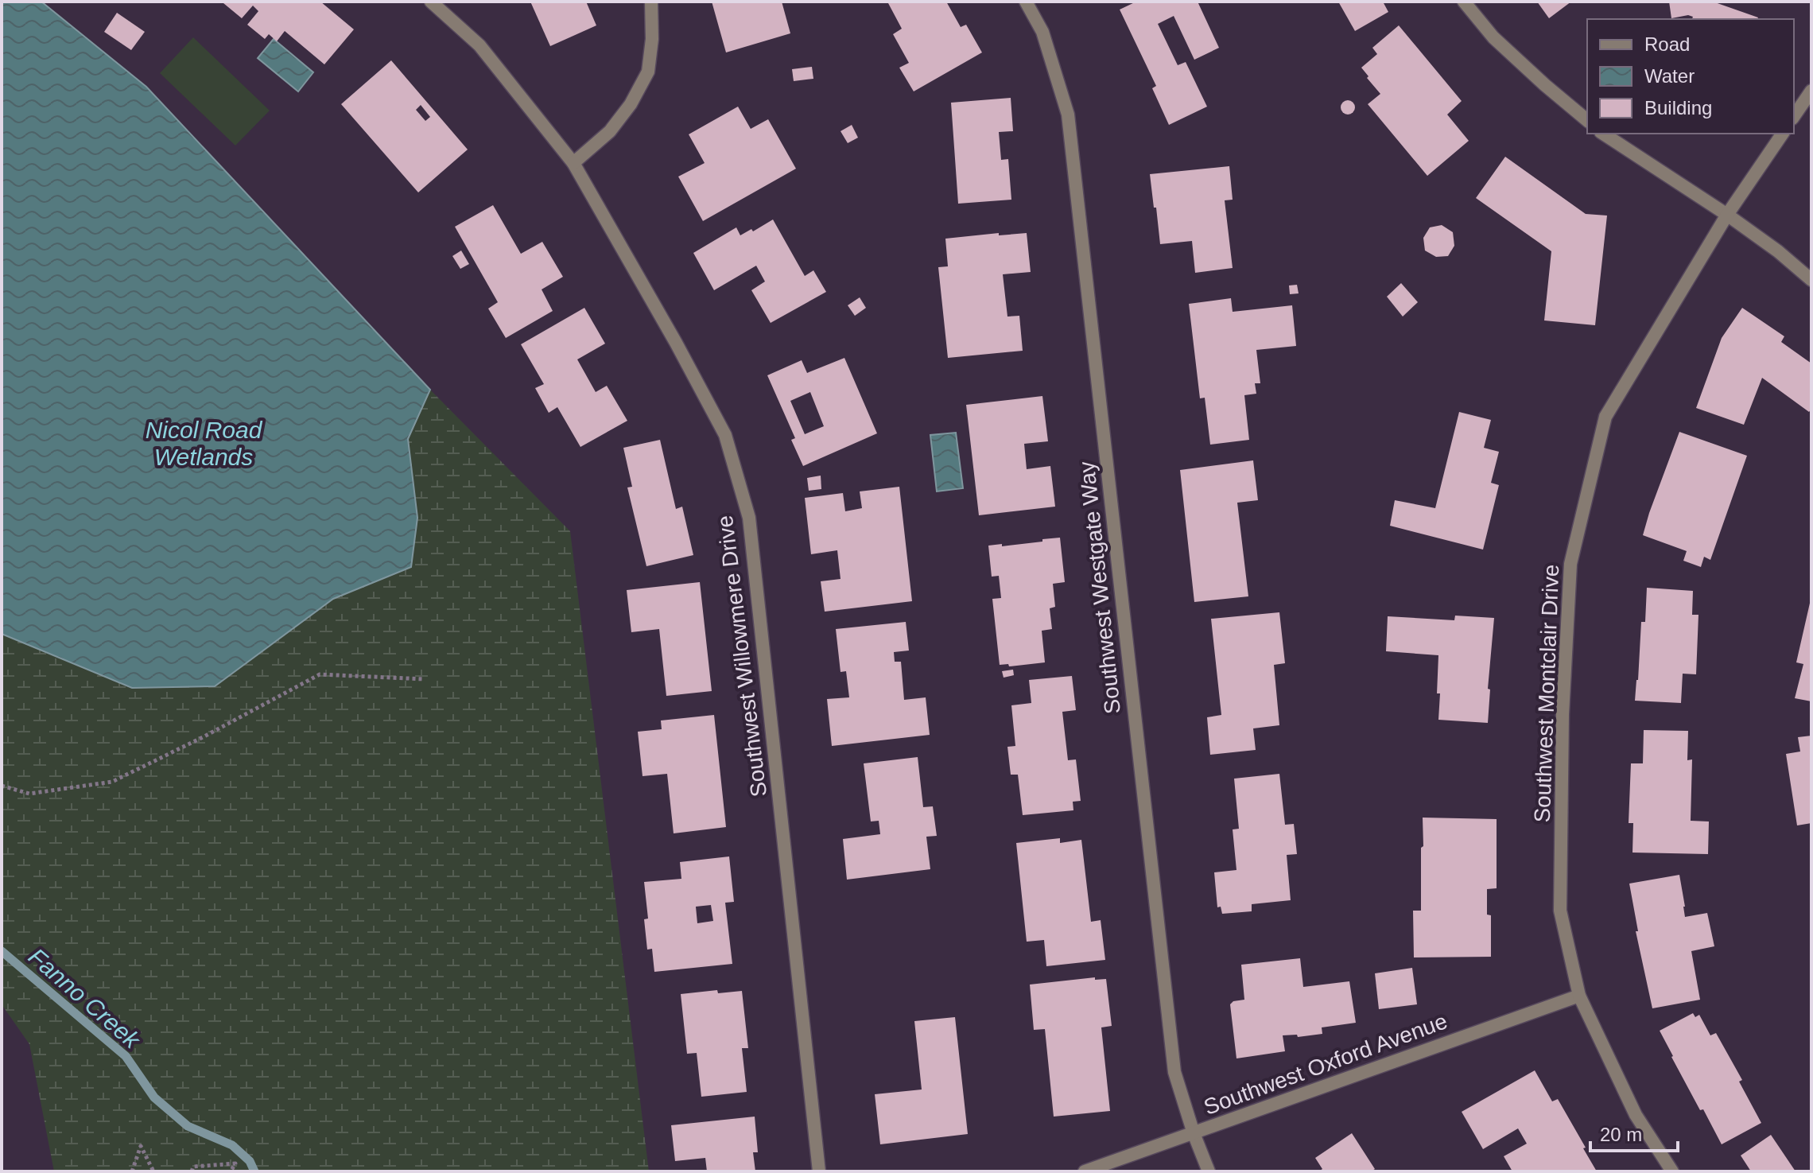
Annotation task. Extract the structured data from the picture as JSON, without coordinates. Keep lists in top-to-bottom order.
{
  "streets": {
    "street": [
      "Southwest Westgate Way",
      "Southwest Willowmere Drive",
      "Southwest Montclair Drive",
      "Southwest Oxford Avenue"
    ]
  },
  "crossings": [
    ["Southwest Westgate Way", "Southwest Oxford Avenue"],
    ["Southwest Montclair Drive", "Southwest Oxford Avenue"]
  ],
  "water": ["Nicol Road Wetlands", "Fanno Creek"],
  "legend": ["Road", "Water", "Building"],
  "scale_bar": "20 m"
}
